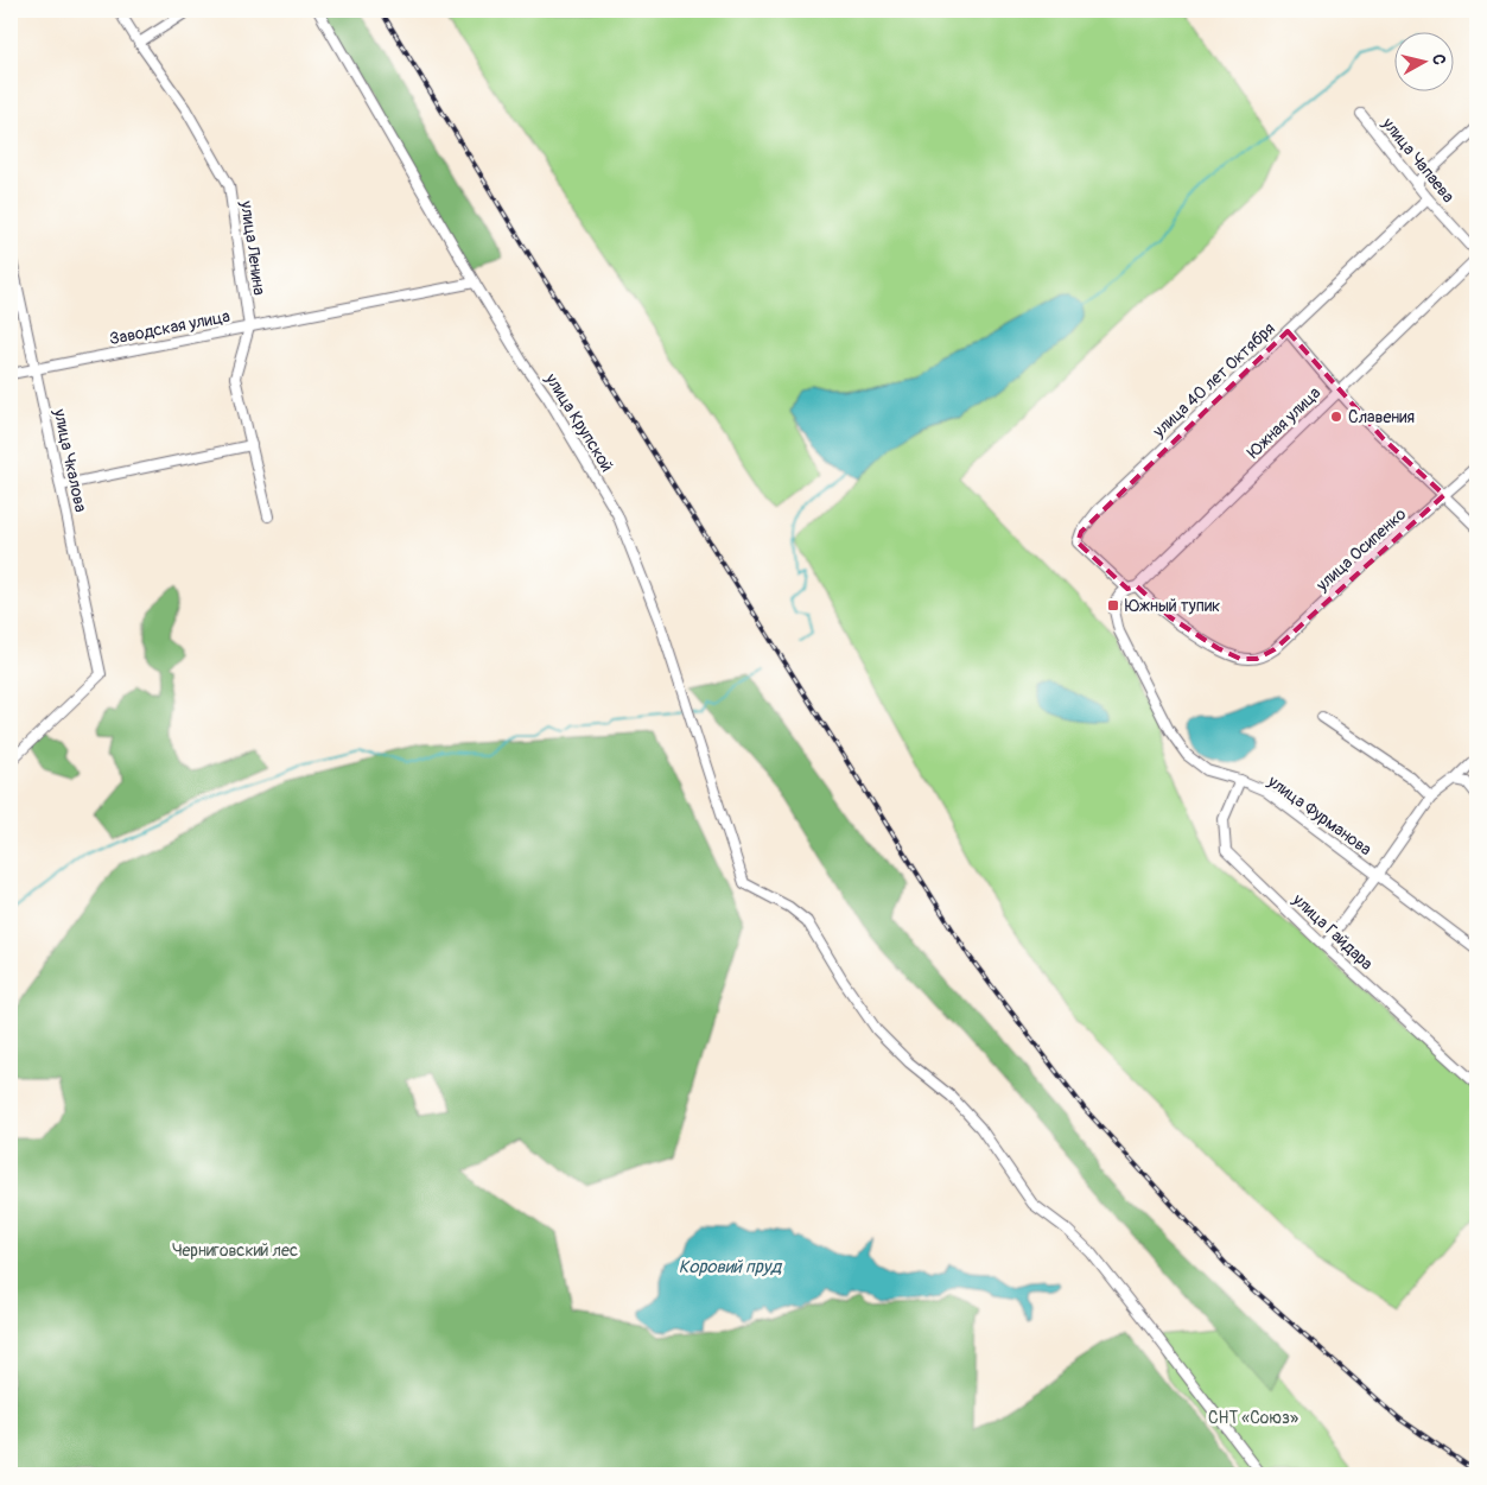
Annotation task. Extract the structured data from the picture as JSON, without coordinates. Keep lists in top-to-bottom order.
{
  "streets": {
    "street": [
      "улица Чапаева",
      "улица Ленина",
      "Заводская улица",
      "улица 40 лет Октября",
      "улица Крупской",
      "Южная улица",
      "улица Чкалова",
      "улица Осипенко",
      "улица Фурманова",
      "улица Гайдара"
    ]
  },
  "crossings": [
    ["улица Чапаева", "улица 40 лет Октября"],
    ["улица Ленина", "Заводская улица"],
    ["Заводская улица", "улица Крупской"],
    ["Заводская улица", "улица Чкалова"],
    ["улица 40 лет Октября", "Южная улица"],
    ["улица 40 лет Октября", "улица Осипенко"],
    ["Южная улица", "улица Осипенко"],
    ["Южная улица", "улица Фурманова"],
    ["улица Фурманова", "улица Гайдара"]
  ],
  "water": ["Коровий пруд"],
  "parks": ["Черниговский лес", "СНТ «Союз»"],
  "places": {
    "other": ["Славения"],
    "transit": ["Южный тупик"]
  },
  "north": "right"
}
